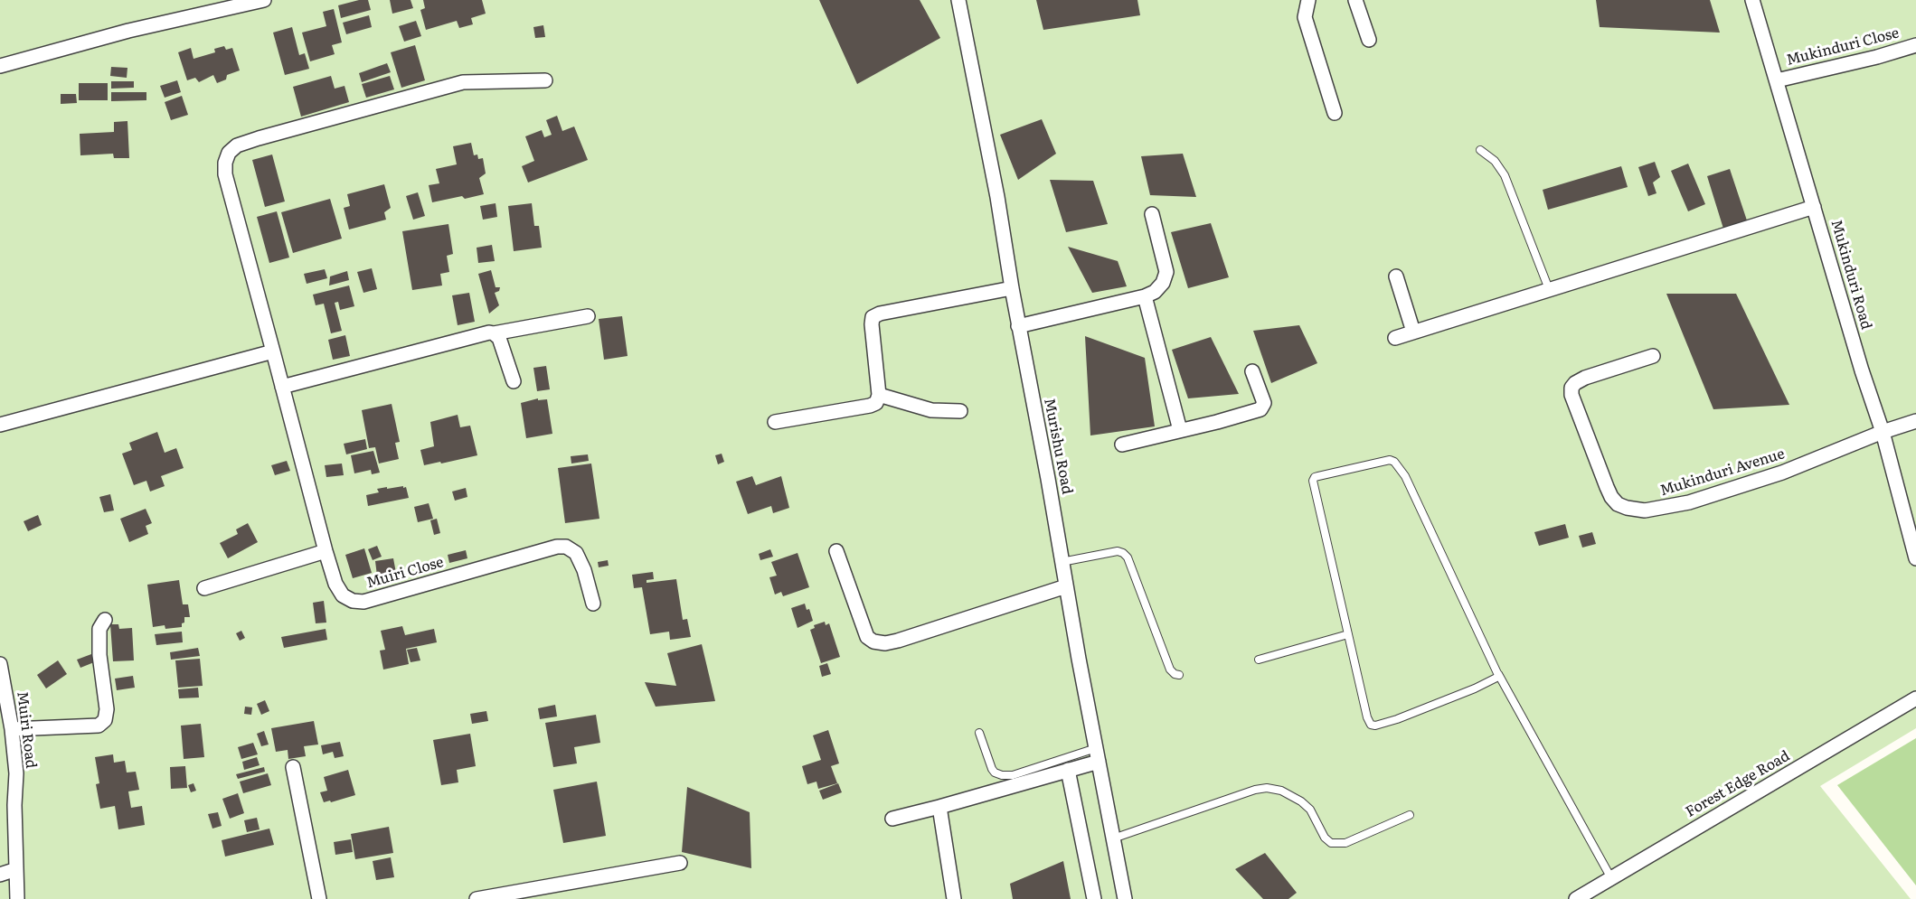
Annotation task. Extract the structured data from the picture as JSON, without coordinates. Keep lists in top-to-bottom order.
{
  "streets": {
    "street": [
      "Mukinduri Close",
      "Mukinduri Road",
      "Murishu Road",
      "Mukinduri Avenue",
      "Muiri Close",
      "Muiri Road",
      "Forest Edge Road"
    ]
  },
  "crossings": [
    ["Mukinduri Close", "Mukinduri Road"],
    ["Mukinduri Road", "Mukinduri Avenue"]
  ]
}
